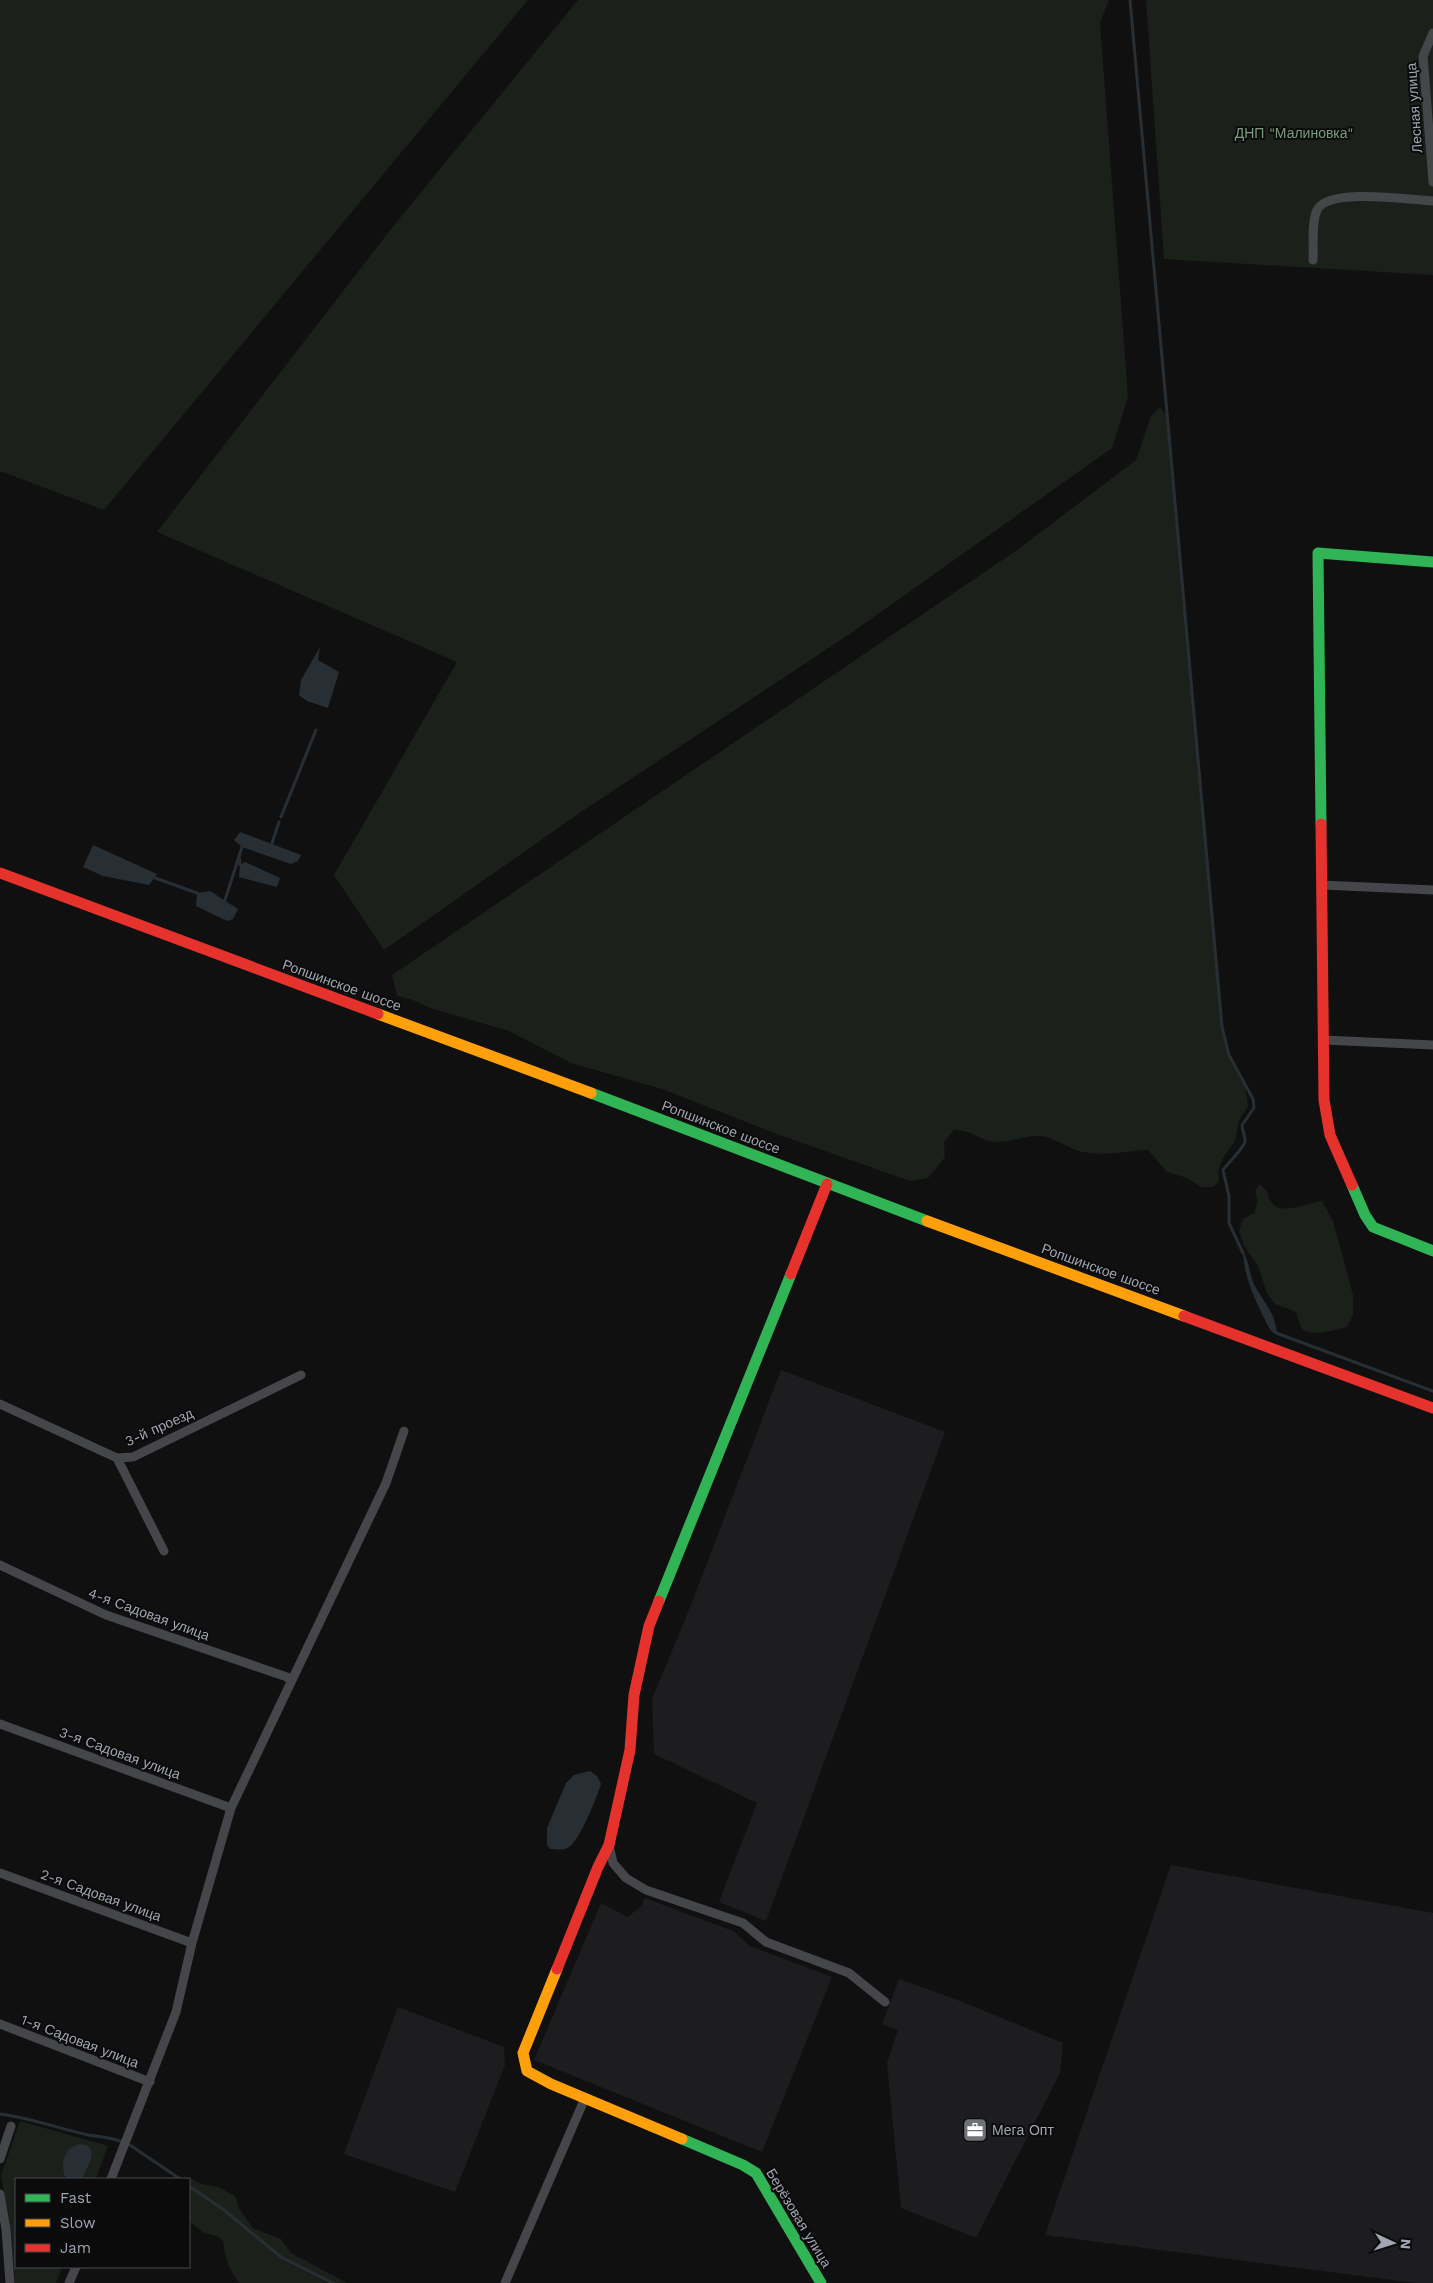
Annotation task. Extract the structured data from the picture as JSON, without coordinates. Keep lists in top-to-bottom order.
{
  "streets": {
    "street": [
      "Лесная улица",
      "Ропшинское шоссе",
      "3-й проезд",
      "4-я Садовая улица",
      "3-я Садовая улица",
      "2-я Садовая улица",
      "1-я Садовая улица",
      "Берёзовая улица"
    ]
  },
  "parks": ["ДНП \"Малиновка\""],
  "places": {
    "office": ["Мега Опт"]
  },
  "legend": ["Fast", "Slow", "Jam"],
  "north": "right"
}
